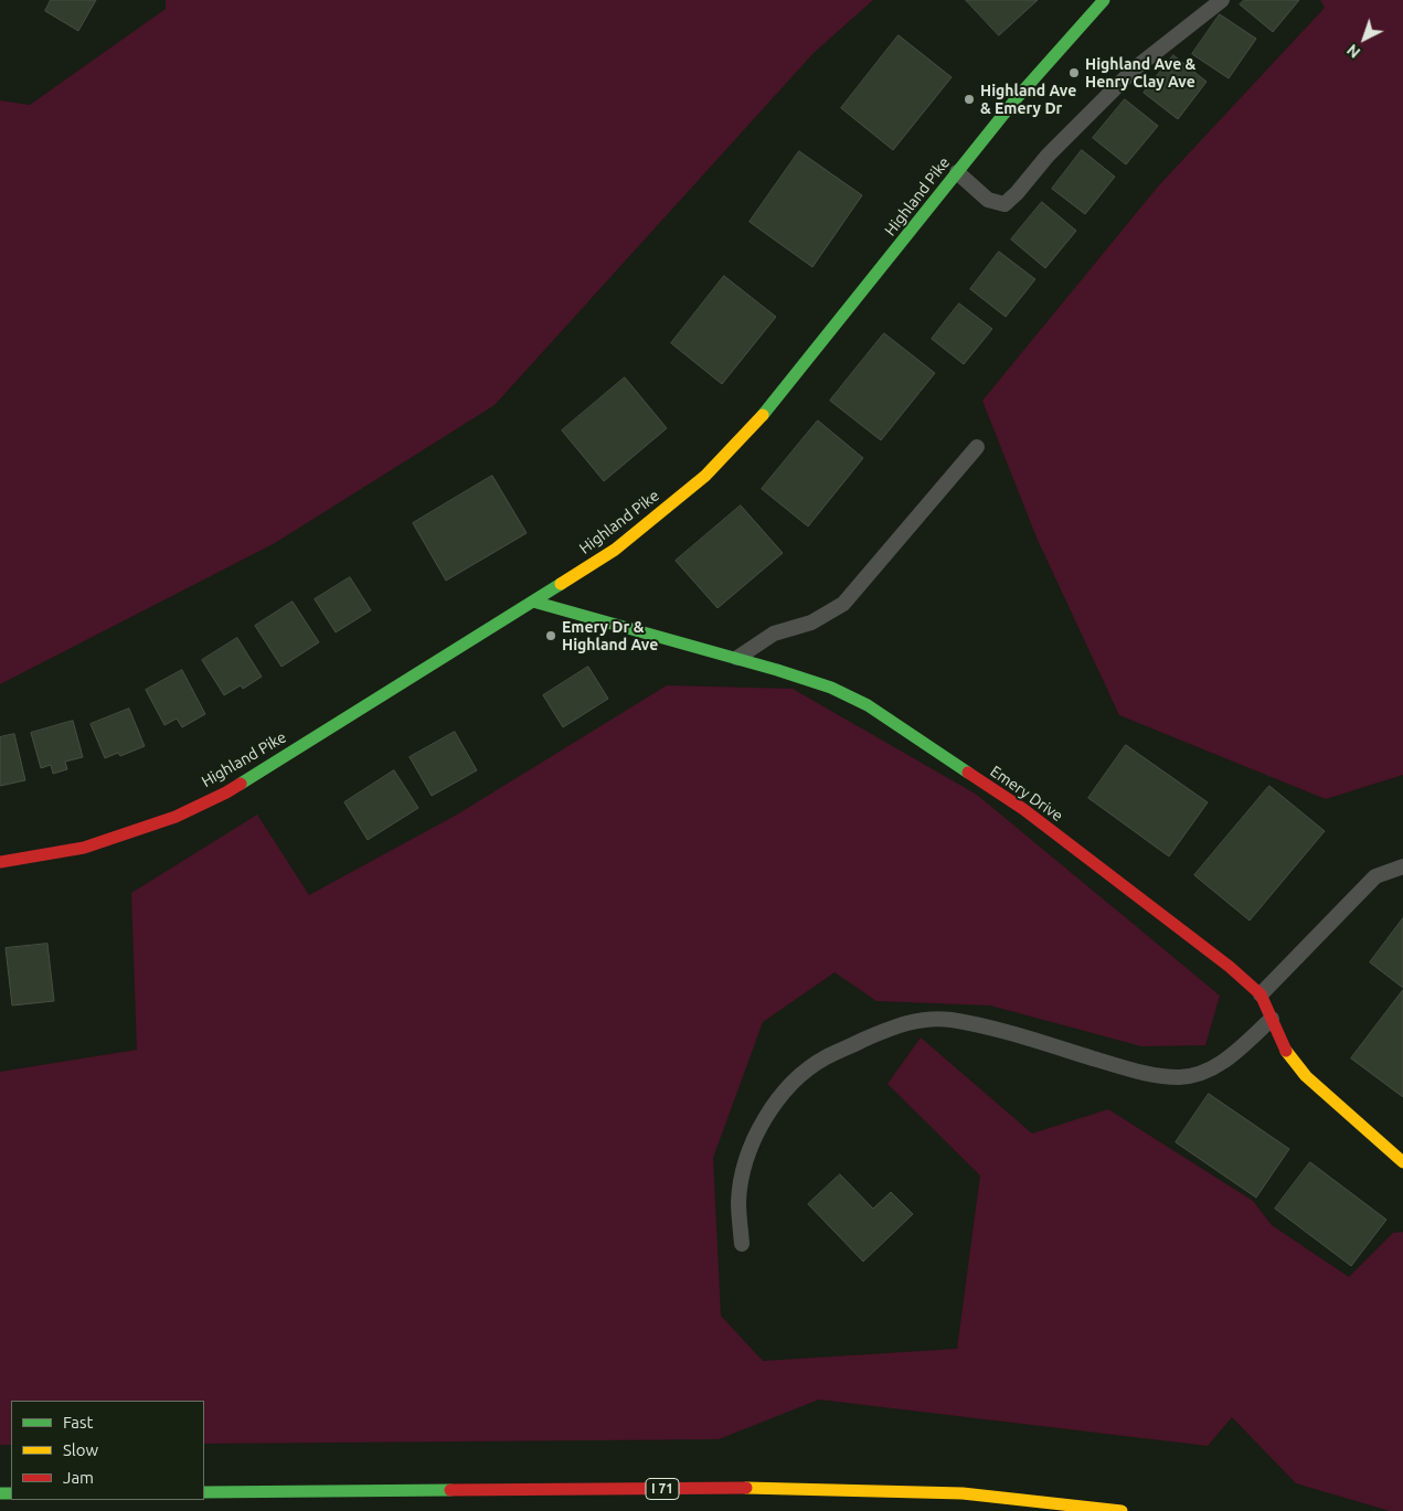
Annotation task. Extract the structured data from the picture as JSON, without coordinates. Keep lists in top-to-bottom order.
{
  "streets": {
    "main road": ["Highland Pike", "Emery Drive", "I 71"]
  },
  "crossings": [
    ["Highland Pike", "Emery Drive"]
  ],
  "places": ["Highland Ave & Henry Clay Ave", "Highland Ave & Emery Dr", "Emery Dr & Highland Ave"],
  "legend": ["Fast", "Slow", "Jam"],
  "north": "bottom left"
}
